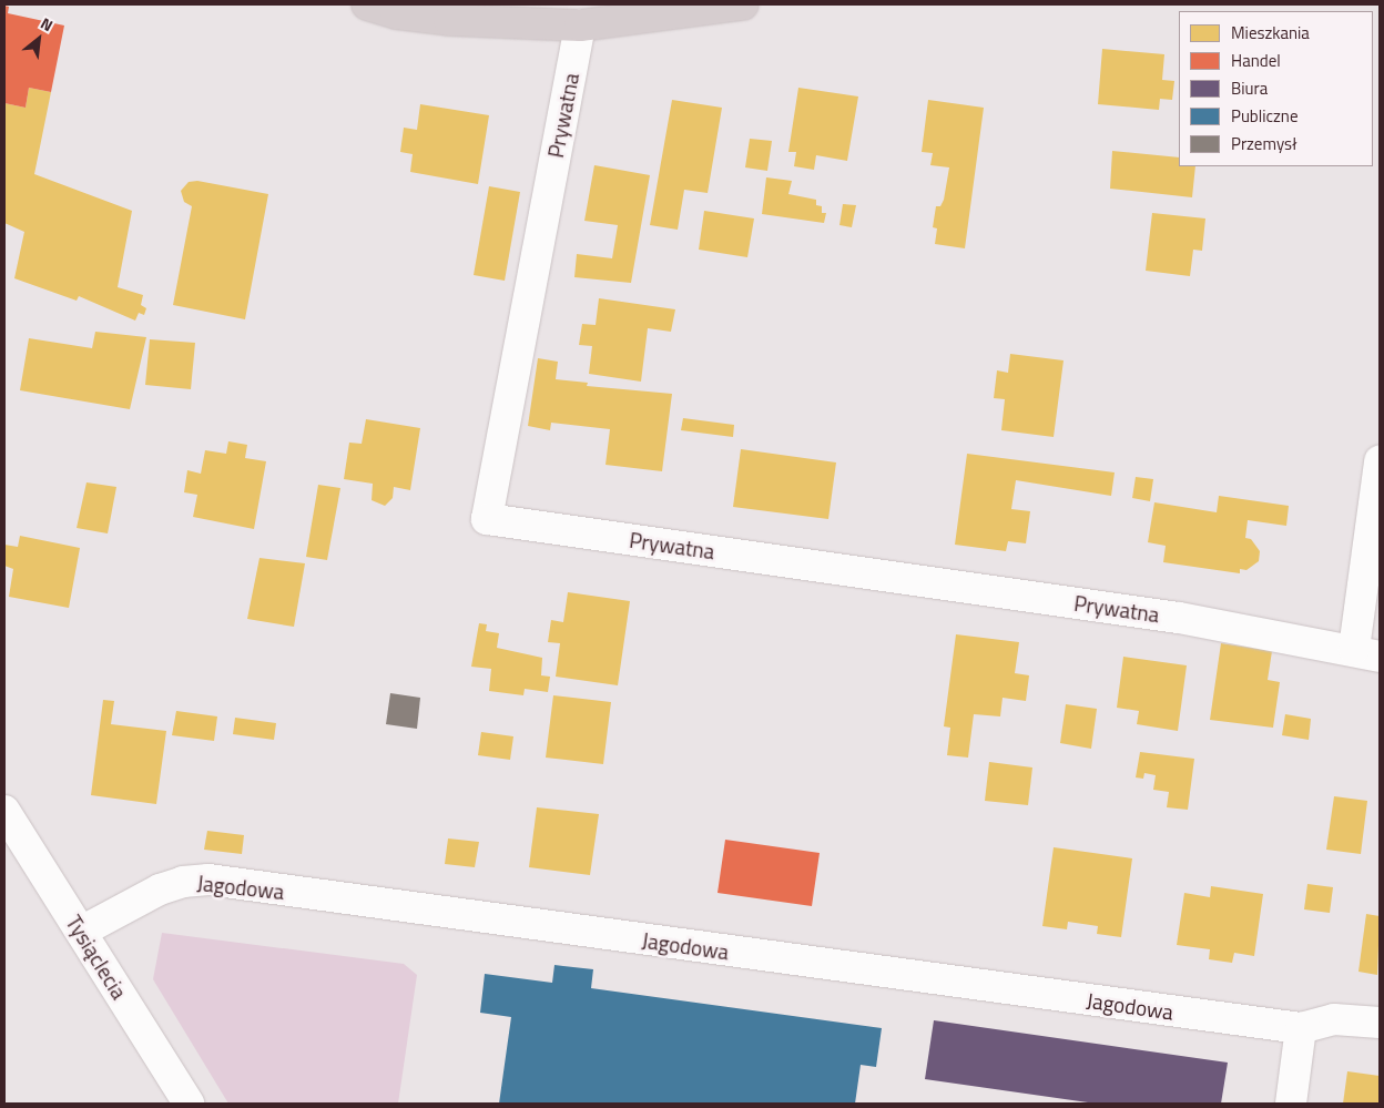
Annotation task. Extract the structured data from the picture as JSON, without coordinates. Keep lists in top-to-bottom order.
{
  "streets": {
    "street": ["Prywatna", "Jagodowa", "Tysiąclecia"]
  },
  "crossings": [
    ["Jagodowa", "Tysiąclecia"]
  ],
  "legend": [
    "Mieszkania",
    "Handel",
    "Biura",
    "Publiczne",
    "Przemysł"
  ],
  "north": "top right"
}
